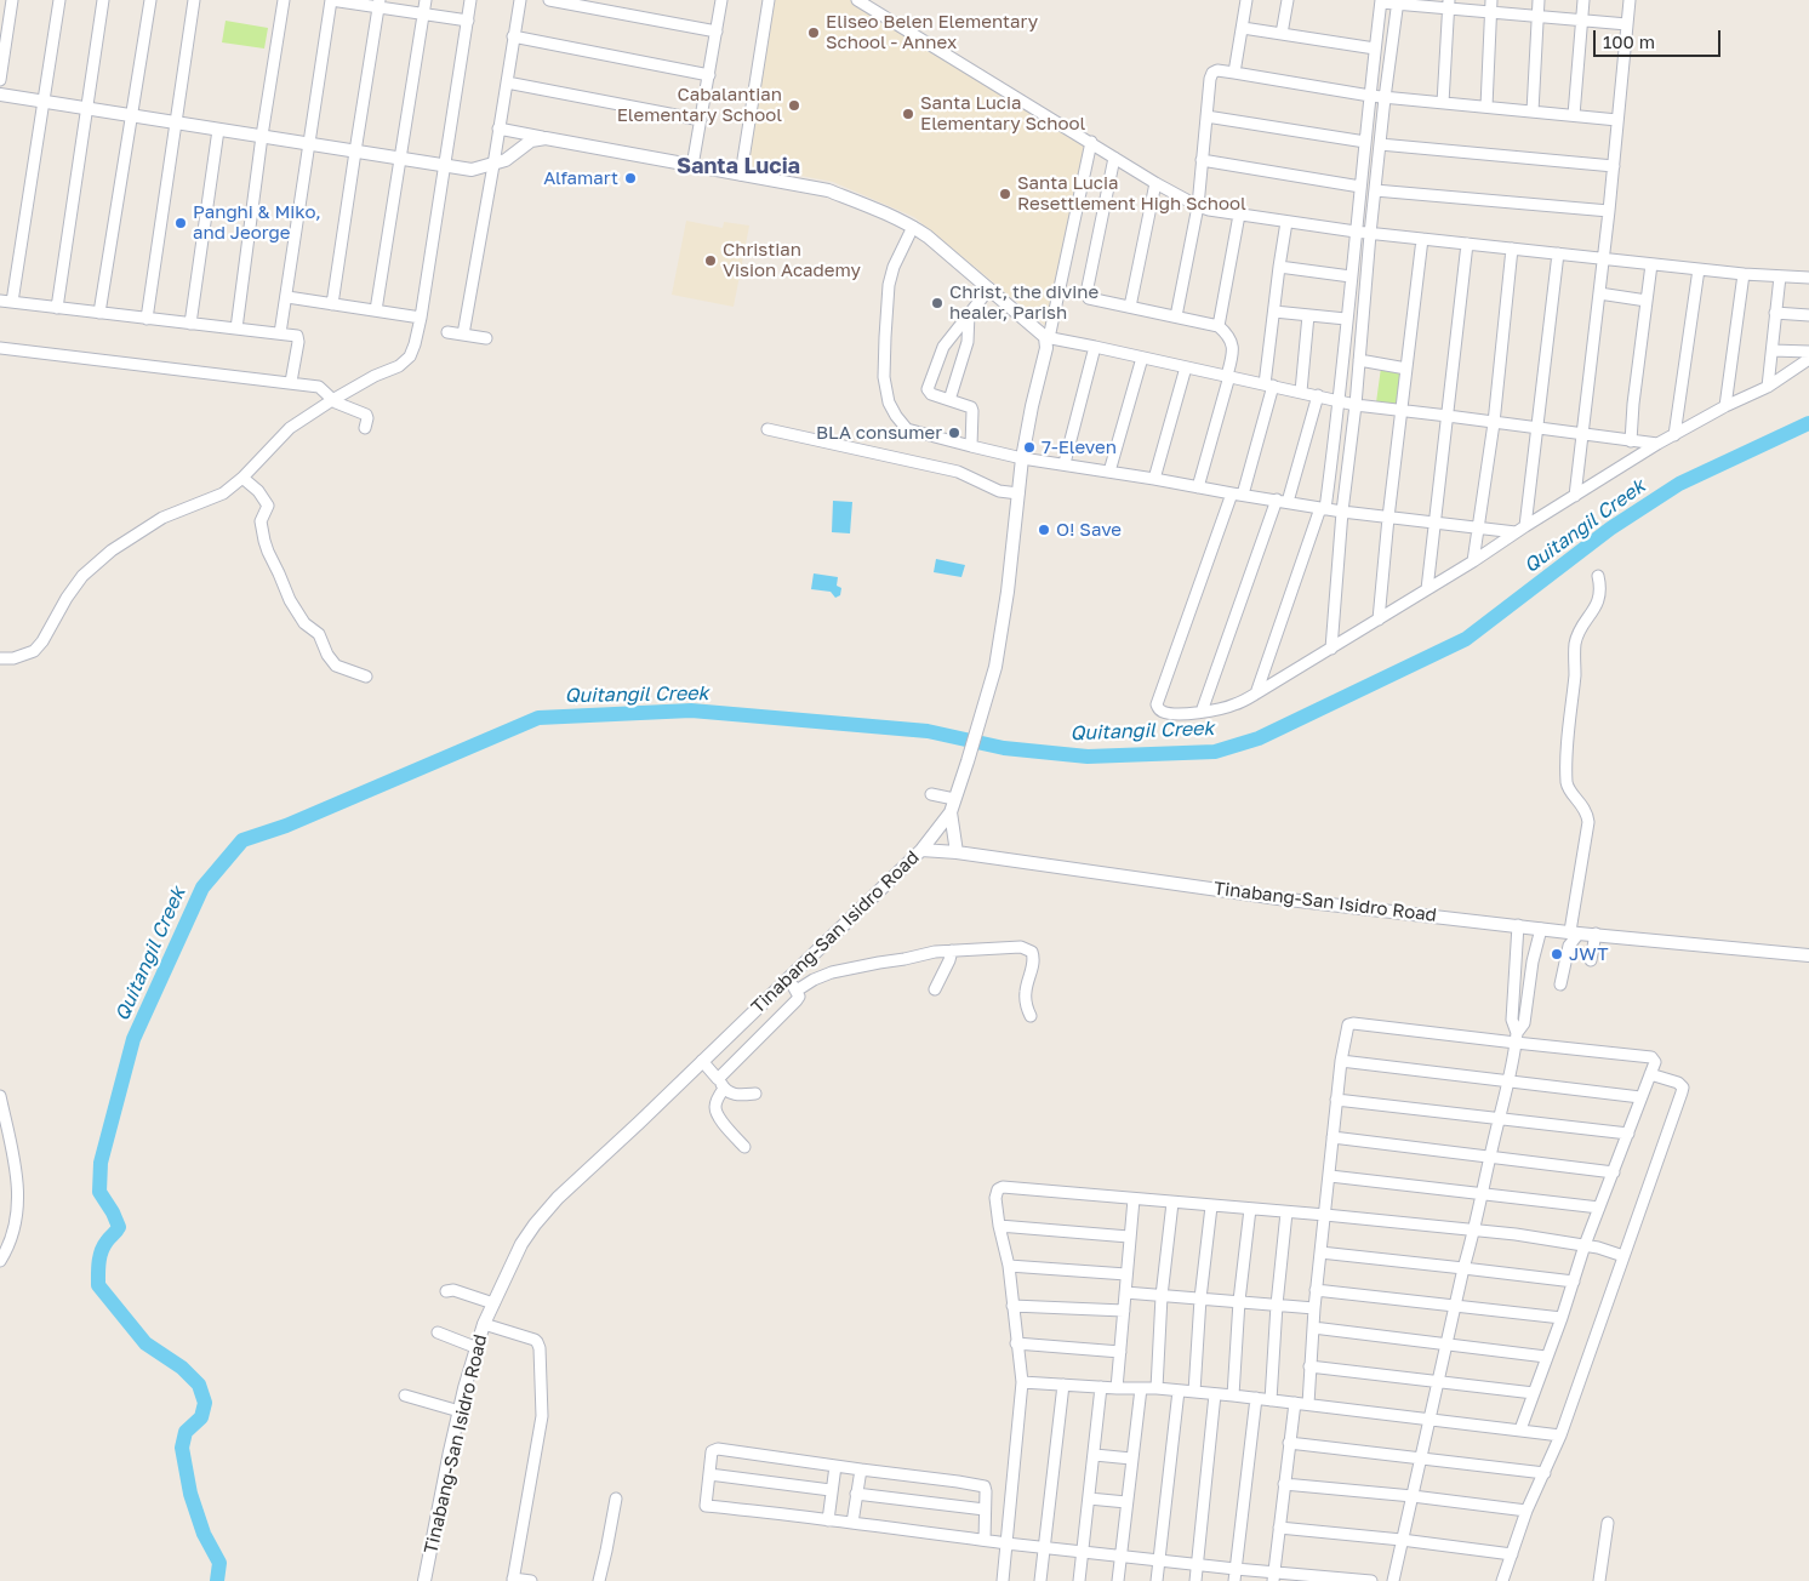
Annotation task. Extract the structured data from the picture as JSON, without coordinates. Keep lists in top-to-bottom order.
{
  "streets": {
    "street": ["Tinabang-San Isidro Road"]
  },
  "districts": ["Santa Lucia"],
  "water": ["Quitangil Creek"],
  "places": [
    "Eliseo Belen Elementary School - Annex",
    "Cabalantian Elementary School",
    "Santa Lucia Elementary School",
    "Alfamart",
    "Santa Lucia Resettlement High School",
    "Panghi & Miko, and Jeorge",
    "Christian Vision Academy",
    "Christ, the divine healer, Parish",
    "BLA consumer",
    "7-Eleven",
    "O! Save",
    "JWT"
  ],
  "scale_bar": "100 m"
}
